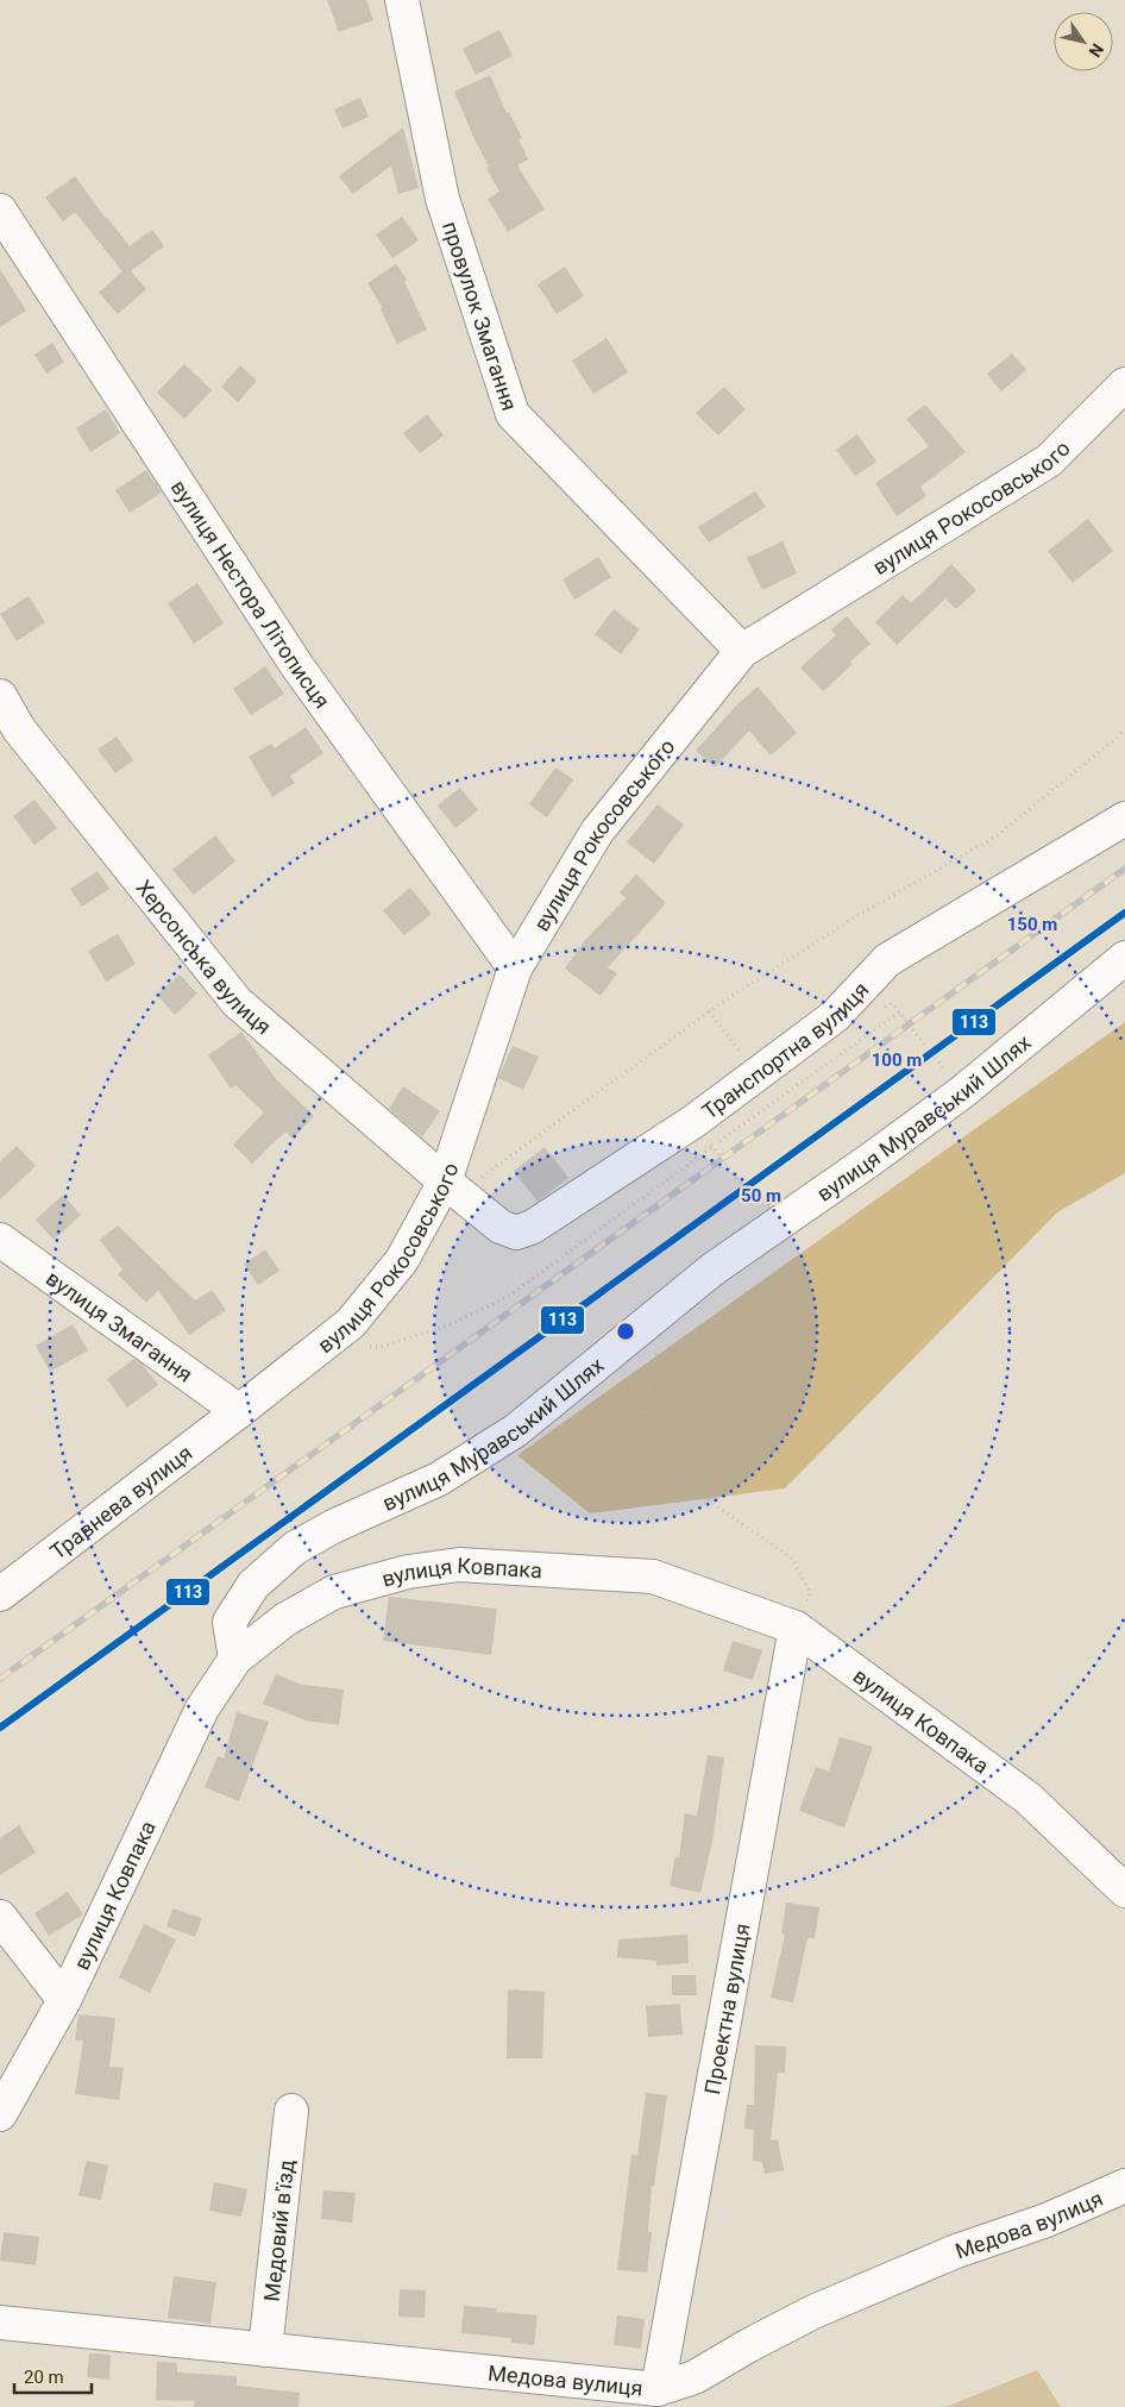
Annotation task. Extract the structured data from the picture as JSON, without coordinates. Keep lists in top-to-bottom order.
{
  "streets": {
    "street": [
      "провулок Змагання",
      "вулиця Рокосовського",
      "вулиця Нестора Літописця",
      "Херсонська вулиця",
      "Транспортна вулиця",
      "вулиця Муравський Шлях",
      "вулиця Змагання",
      "Травнева вулиця",
      "вулиця Ковпака",
      "Проектна вулиця",
      "Медова вулиця",
      "Медовий в'їзд"
    ]
  },
  "crossings": [
    ["провулок Змагання", "вулиця Рокосовського"],
    ["вулиця Рокосовського", "вулиця Нестора Літописця"],
    ["вулиця Рокосовського", "Херсонська вулиця"],
    ["вулиця Рокосовського", "Транспортна вулиця"],
    ["вулиця Рокосовського", "вулиця Змагання"],
    ["вулиця Рокосовського", "Травнева вулиця"],
    ["Херсонська вулиця", "Транспортна вулиця"],
    ["вулиця Муравський Шлях", "вулиця Ковпака"],
    ["вулиця Змагання", "Травнева вулиця"],
    ["вулиця Ковпака", "Проектна вулиця"],
    ["Проектна вулиця", "Медова вулиця"],
    ["Медова вулиця", "Медовий в'їзд"]
  ],
  "lines": ["transit line 113"],
  "scale_bar": "20 m",
  "north": "bottom right",
  "rings": ["150 m", "100 m", "50 m"]
}
